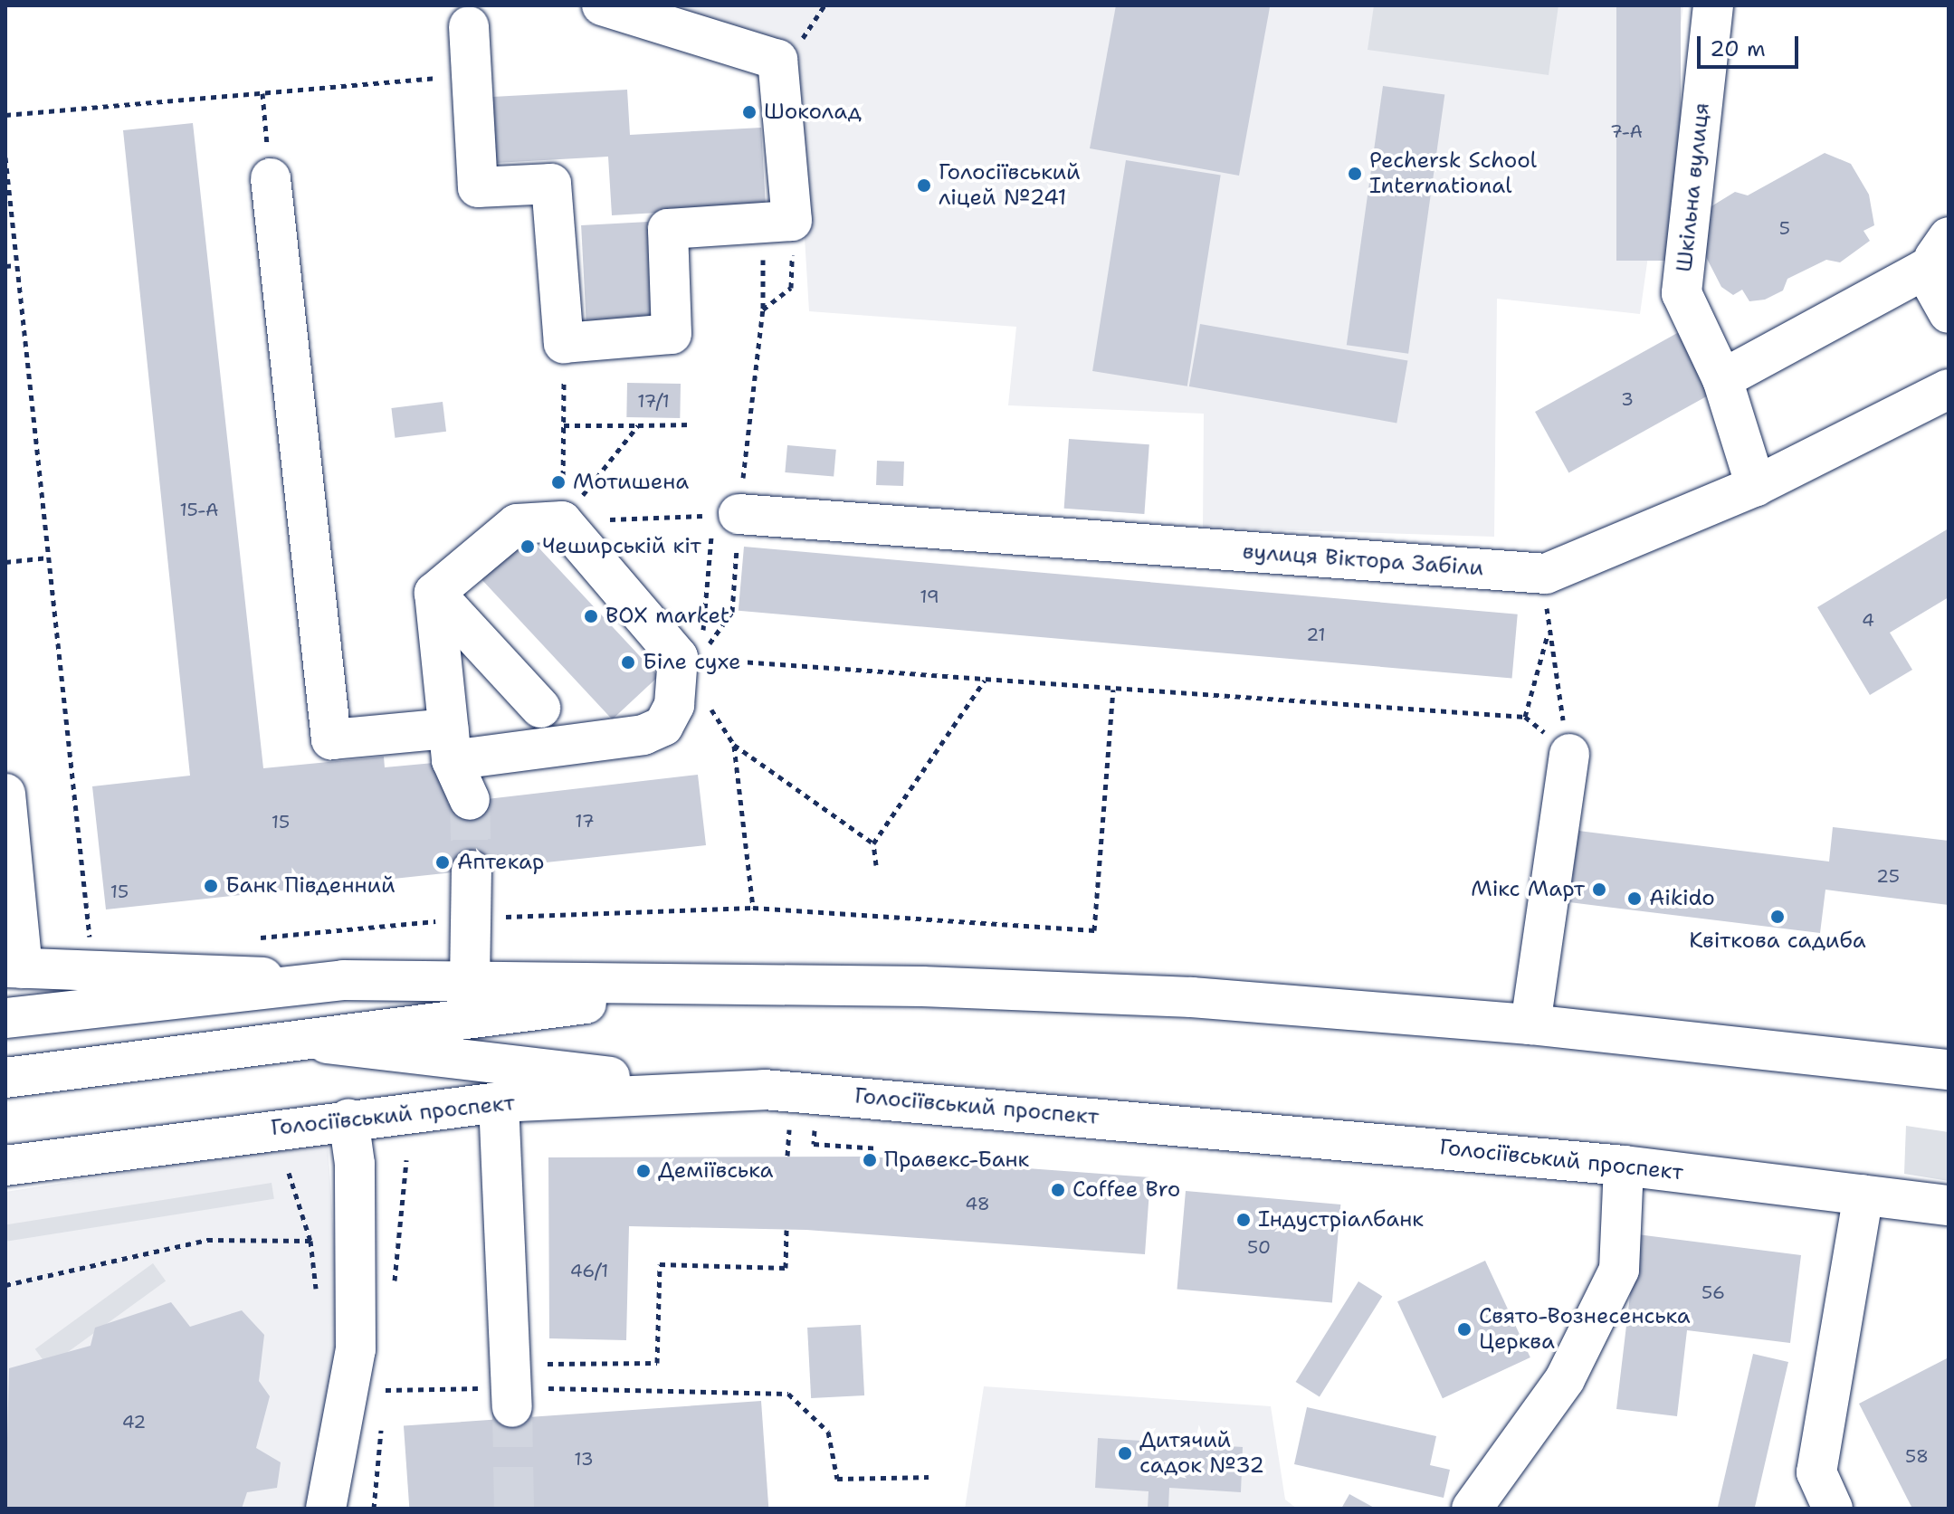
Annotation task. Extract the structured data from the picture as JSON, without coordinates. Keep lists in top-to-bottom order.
{
  "streets": {
    "main road": ["Шкільна вулиця", "вулиця Віктора Забіли", "Голосіївський проспект"]
  },
  "crossings": [
    ["Шкільна вулиця", "вулиця Віктора Забіли"]
  ],
  "places": [
    "Шоколад",
    "Pechersk School International",
    "Голосіївський ліцей №241",
    "Мотишена",
    "Чеширській кіт",
    "BOX market",
    "Біле сухе",
    "Аптекар",
    "Банк Південний",
    "Мікс Март",
    "Aikido",
    "Квіткова садиба",
    "Правекс-Банк",
    "Деміївська",
    "Coffee Bro",
    "Індустріалбанк",
    "Свято-Вознесенська Церква",
    "Дитячий садок №32"
  ],
  "house_numbers": [
    "7-А",
    "5",
    "3",
    "17/1",
    "15-А",
    "19",
    "4",
    "21",
    "17",
    "15",
    "25",
    "15",
    "48",
    "50",
    "46/1",
    "56",
    "42",
    "58",
    "13"
  ],
  "scale_bar": "20 m"
}
